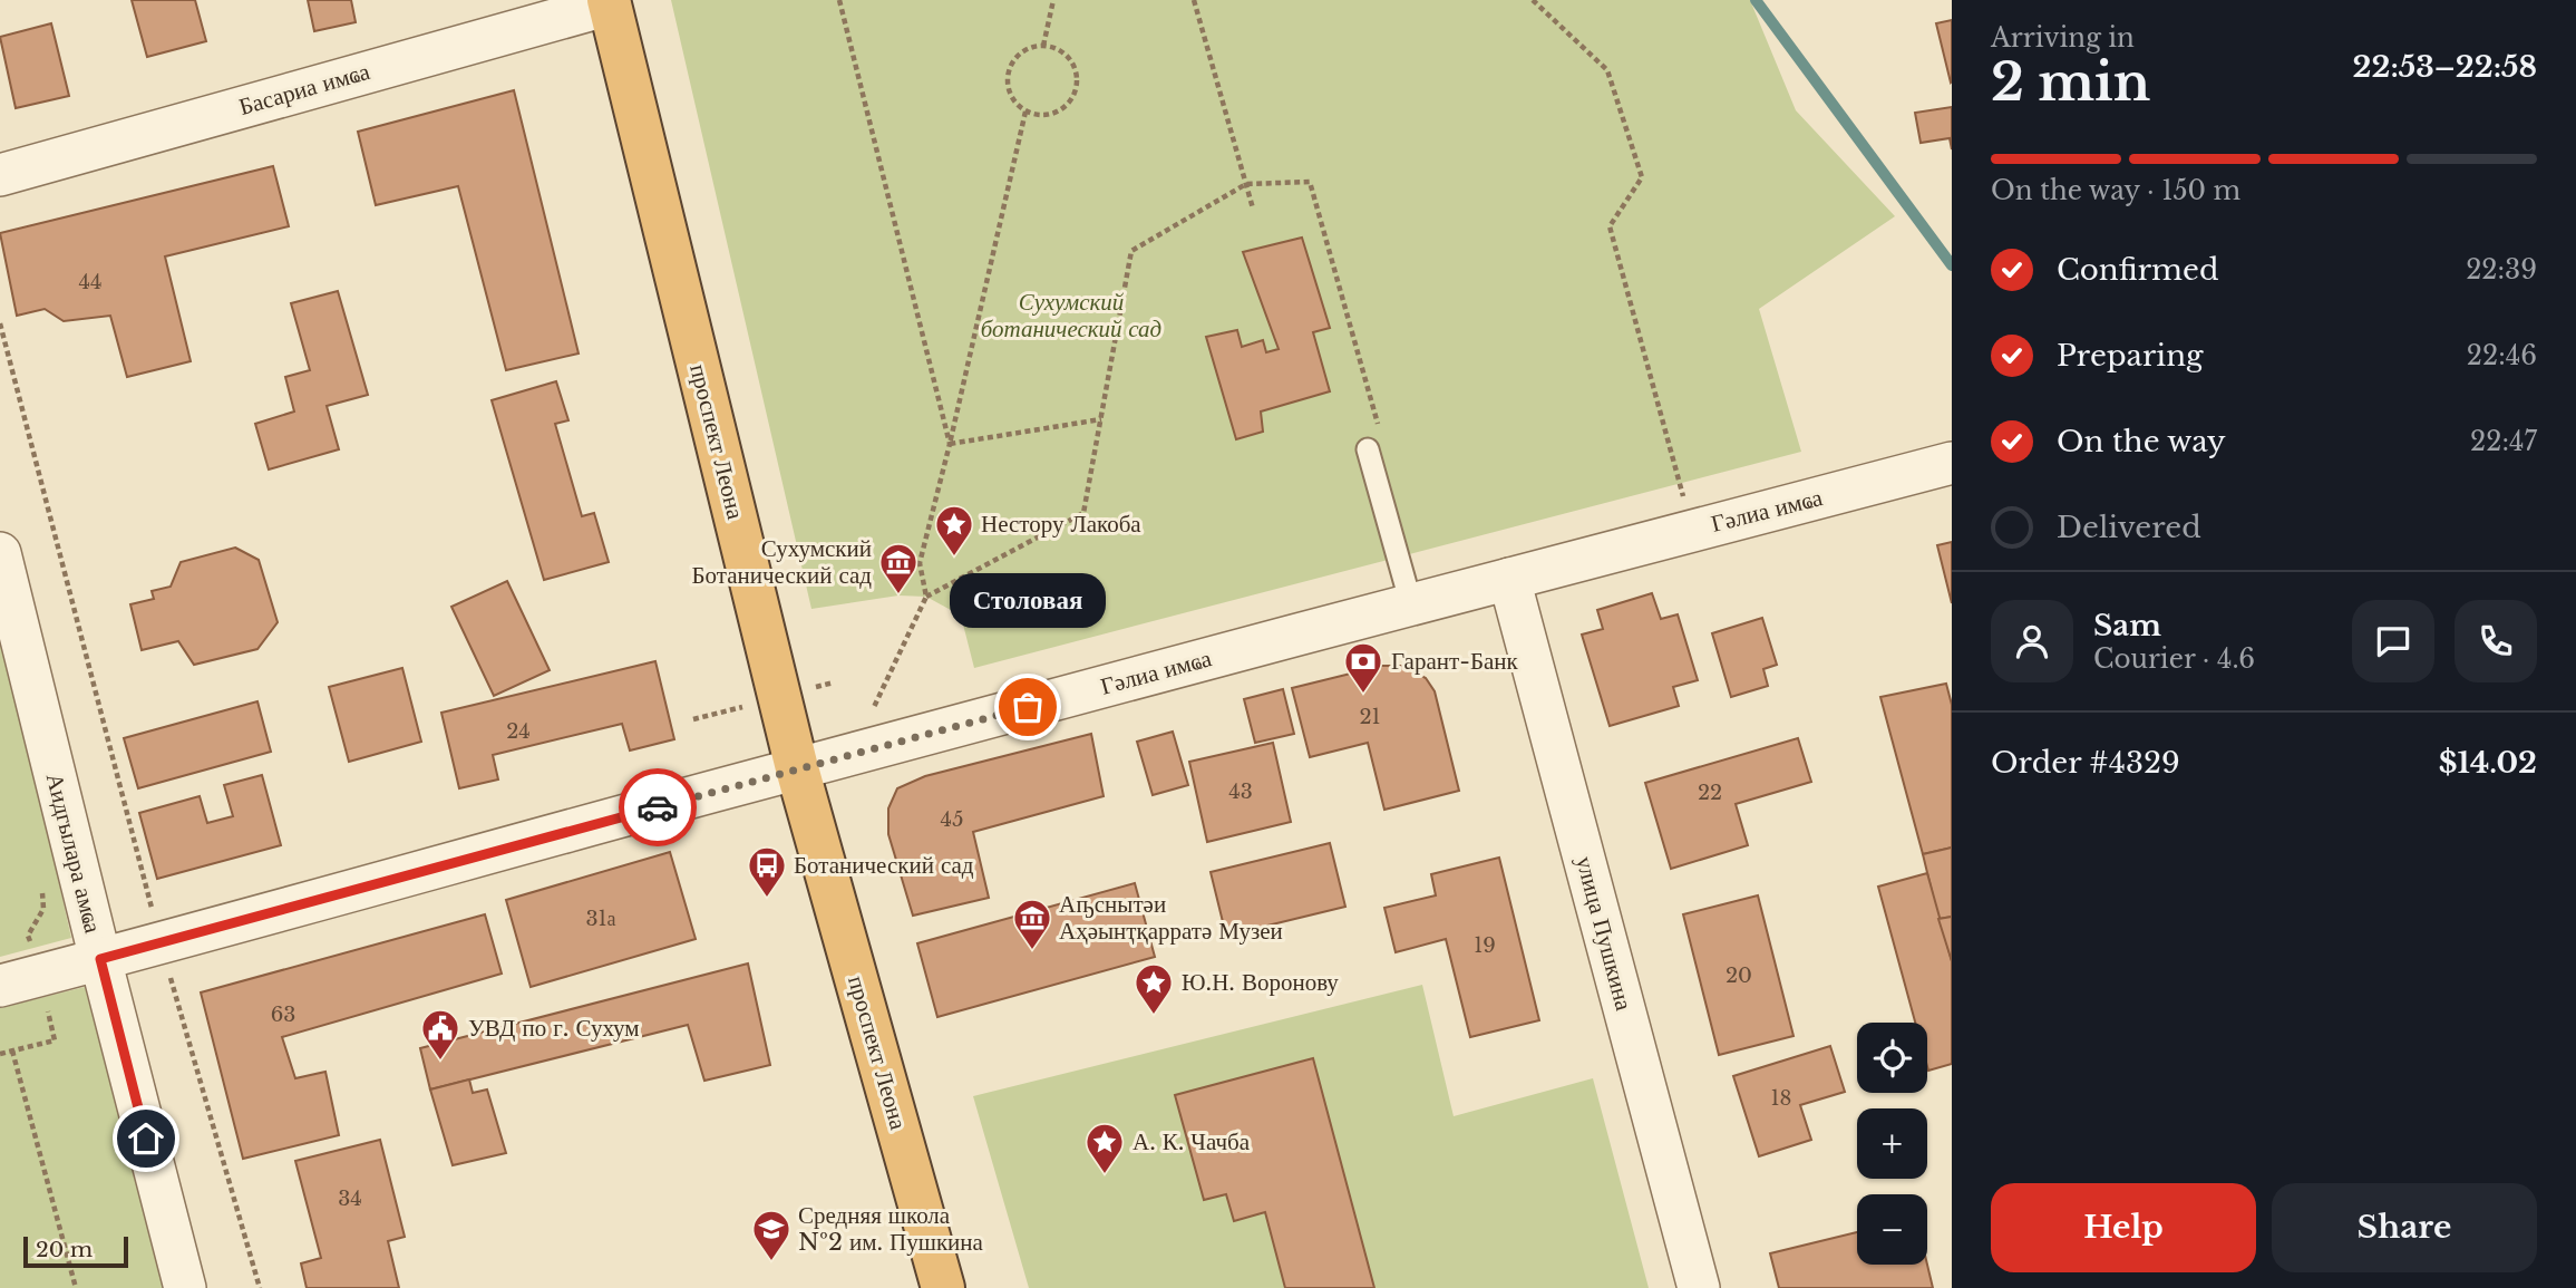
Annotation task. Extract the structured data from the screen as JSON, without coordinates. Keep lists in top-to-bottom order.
{
  "streets": {
    "highway": ["проспект Леона"],
    "street": [
      "Басариа имҩа",
      "Гәлиа имҩа",
      "Аидгылара амҩа",
      "улица Пушкина"
    ]
  },
  "crossings": [
    ["Басариа имҩа", "проспект Леона"],
    ["проспект Леона", "Гәлиа имҩа"],
    ["Гәлиа имҩа", "Аидгылара амҩа"],
    ["Гәлиа имҩа", "улица Пушкина"]
  ],
  "parks": ["Сухумский ботанический сад"],
  "places": {
    "place": ["Нестору Лакоба", "Ю.Н. Воронову", "А. К. Чачба"],
    "museum": ["Сухумский Ботанический сад", "Аҧснытәи Аҳәынҭқарратә Музеи"],
    "bank": ["Гарант-Банк"],
    "other": ["Столовая"],
    "bus stop": ["Ботанический сад"],
    "public building": ["УВД по г. Сухум"],
    "school or university": ["Средняя школа №2 им. Пушкина"]
  },
  "house_numbers": [
    "44",
    "21",
    "24",
    "43",
    "22",
    "45",
    "31а",
    "19",
    "20",
    "63",
    "18",
    "34"
  ],
  "scale_bar": "20 m",
  "page": {
    "heading": ["2 min", "Arriving in", "22:53–22:58"],
    "panel": [
      "Sam",
      "Courier · 4.6",
      "Order #4329",
      "$14.02"
    ],
    "bar": "On the way · 150 m",
    "list": [
      ["Confirmed", "22:39"],
      ["Preparing", "22:46"],
      ["On the way", "22:47"],
      "Delivered"
    ],
    "bubble": "Столовая",
    "map_buttons": ["+", "−"],
    "buttons": ["Help", "Share"],
    "scale": "20 m"
  }
}
